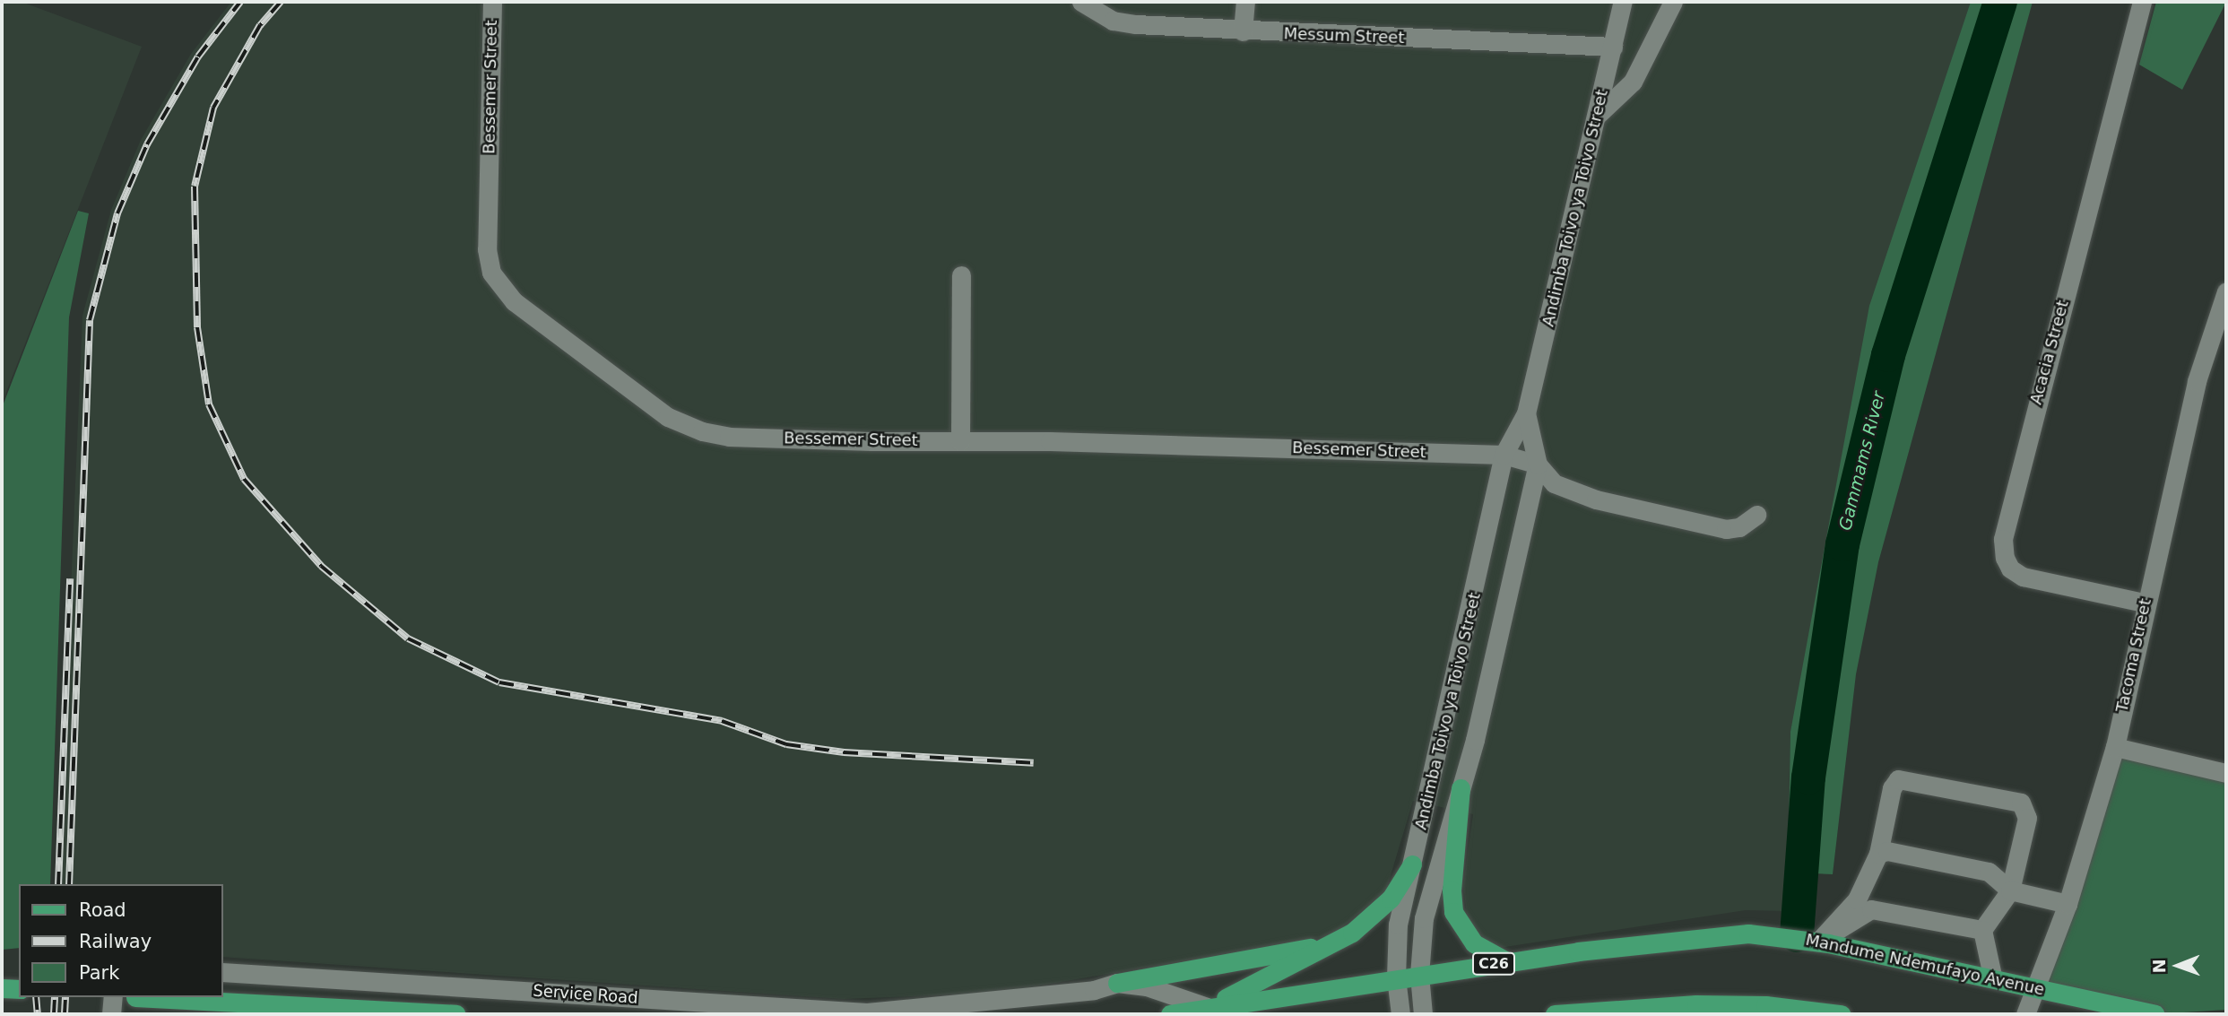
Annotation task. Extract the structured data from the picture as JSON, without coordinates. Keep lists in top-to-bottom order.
{
  "streets": {
    "main road": ["C26", "Mandume Ndemufayo Avenue"],
    "street": [
      "Messum Street",
      "Bessemer Street",
      "Andimba Toivo ya Toivo Street",
      "Acacia Street",
      "Tacoma Street",
      "Service Road"
    ]
  },
  "crossings": [
    ["Messum Street", "Andimba Toivo ya Toivo Street"],
    ["Bessemer Street", "Andimba Toivo ya Toivo Street"],
    ["Andimba Toivo ya Toivo Street", "Mandume Ndemufayo Avenue"],
    ["Acacia Street", "Tacoma Street"],
    ["Tacoma Street", "Mandume Ndemufayo Avenue"],
    ["Mandume Ndemufayo Avenue", "Service Road"]
  ],
  "water": ["Gammams River"],
  "legend": ["Road", "Railway", "Park"],
  "north": "left"
}
